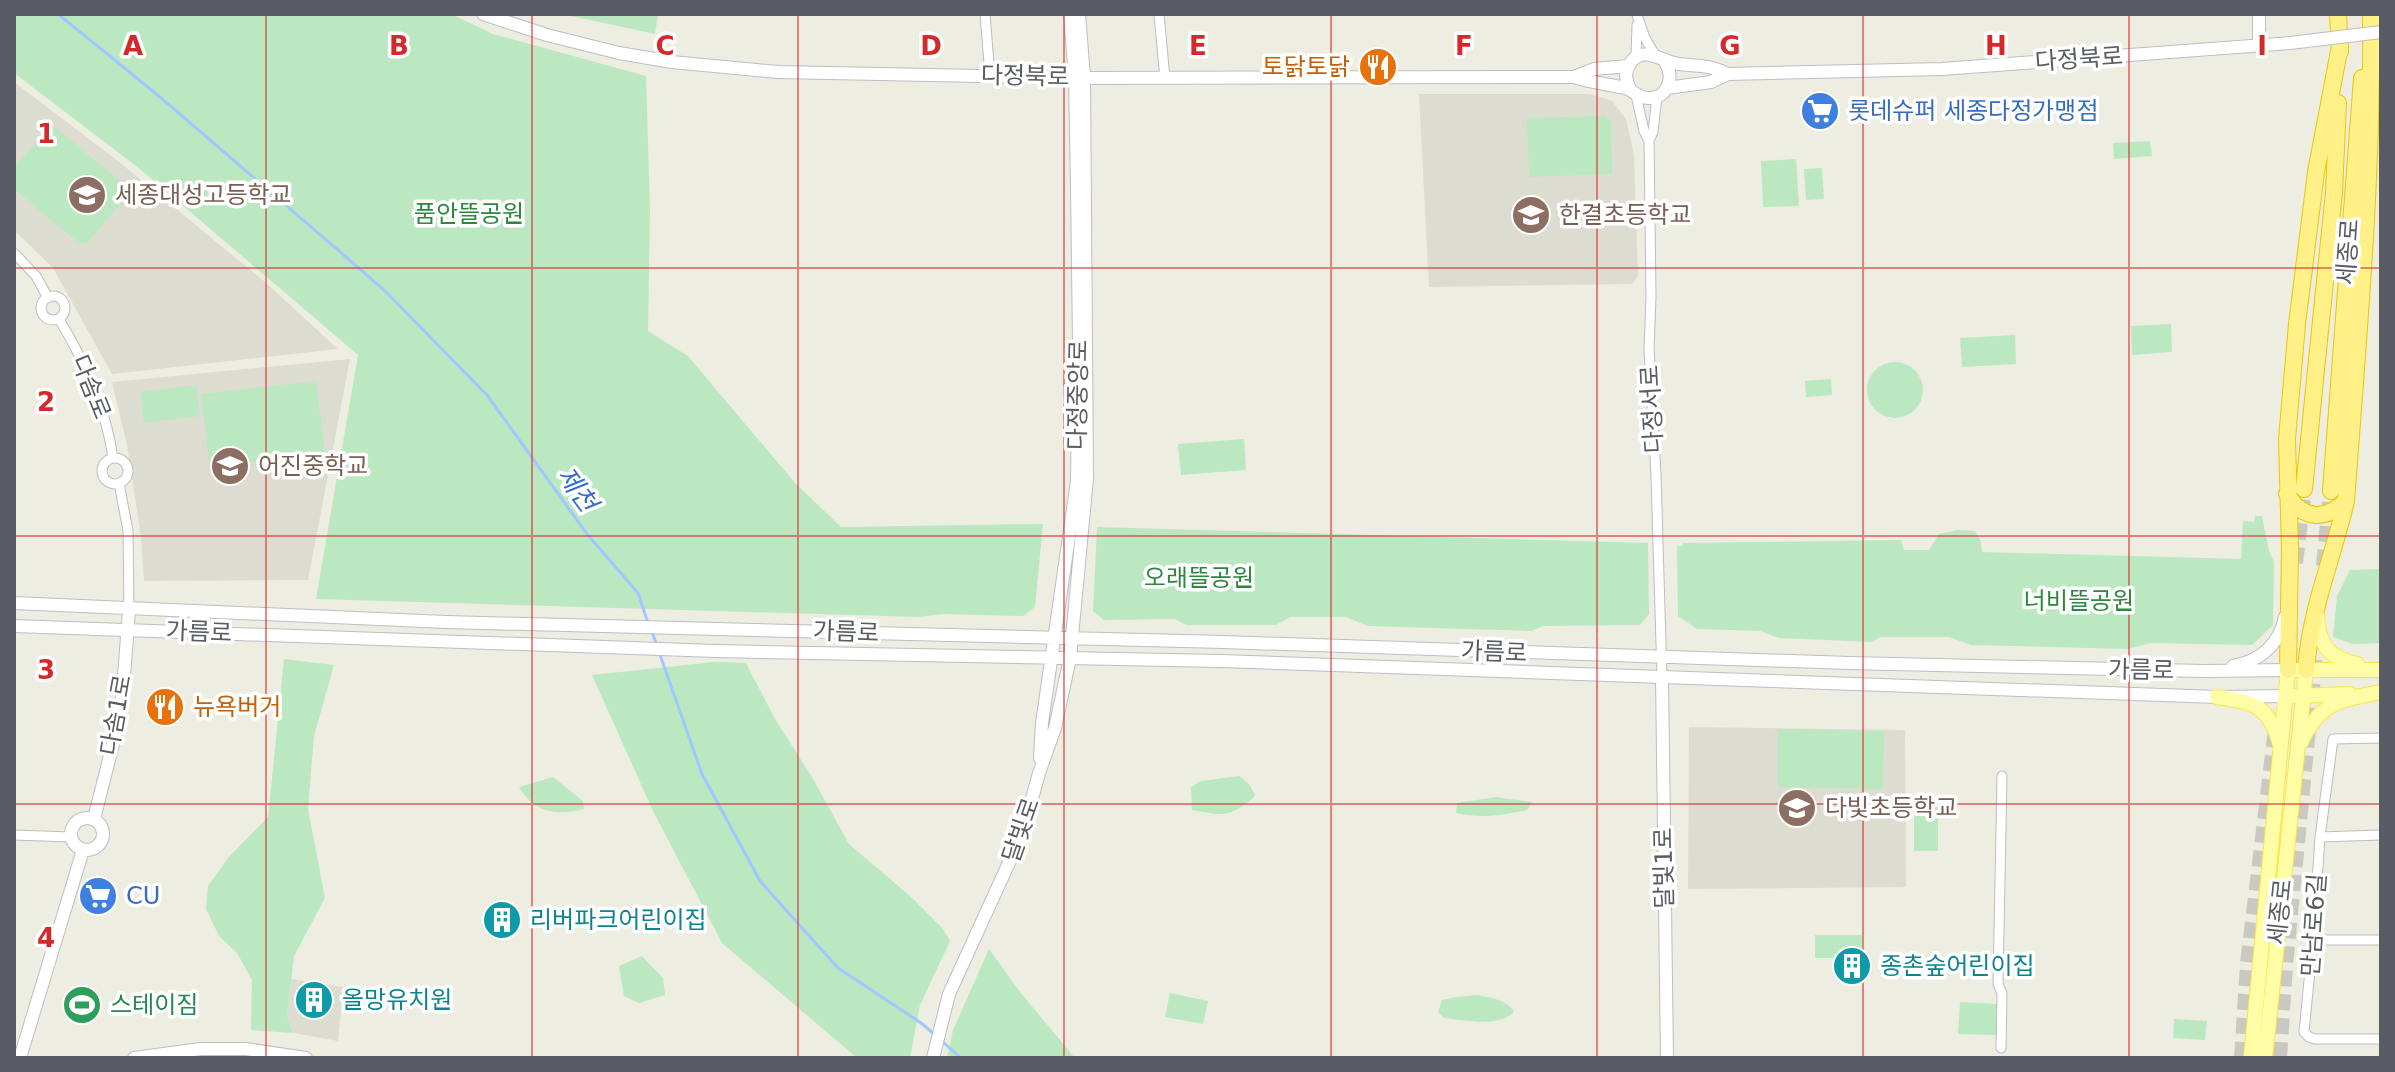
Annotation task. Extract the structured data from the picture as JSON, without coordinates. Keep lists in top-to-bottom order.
{
  "streets": {
    "highway": ["세종로"],
    "street": [
      "다정북로",
      "다솜로",
      "다정중앙로",
      "다정서로",
      "가름로",
      "다솜1로",
      "달빛로",
      "달빛1로",
      "만남로6길"
    ]
  },
  "crossings": [
    ["다정북로", "다정중앙로"],
    ["세종로", "가름로"],
    ["다솜로", "가름로"],
    ["다솜로", "다솜1로"],
    ["다정중앙로", "가름로"],
    ["다정중앙로", "달빛로"],
    ["다정서로", "가름로"],
    ["다정서로", "달빛1로"],
    ["가름로", "다솜1로"],
    ["가름로", "달빛로"],
    ["가름로", "달빛1로"]
  ],
  "water": ["제천"],
  "parks": ["품안뜰공원", "오래뜰공원", "너비뜰공원"],
  "places": {
    "restaurant": ["토닭토닭", "뉴욕버거"],
    "supermarket": ["롯데슈퍼 세종다정가맹점", "CU"],
    "school or university": [
      "세종대성고등학교",
      "한결초등학교",
      "어진중학교",
      "다빛초등학교"
    ],
    "building": ["리버파크어린이집", "종촌숲어린이집", "올망유치원"],
    "sports": ["스테이짐"]
  },
  "grid": {
    "columns": [
      "A",
      "B",
      "C",
      "D",
      "E",
      "F",
      "G",
      "H",
      "I"
    ],
    "rows": [
      "1",
      "2",
      "3",
      "4"
    ]
  }
}
